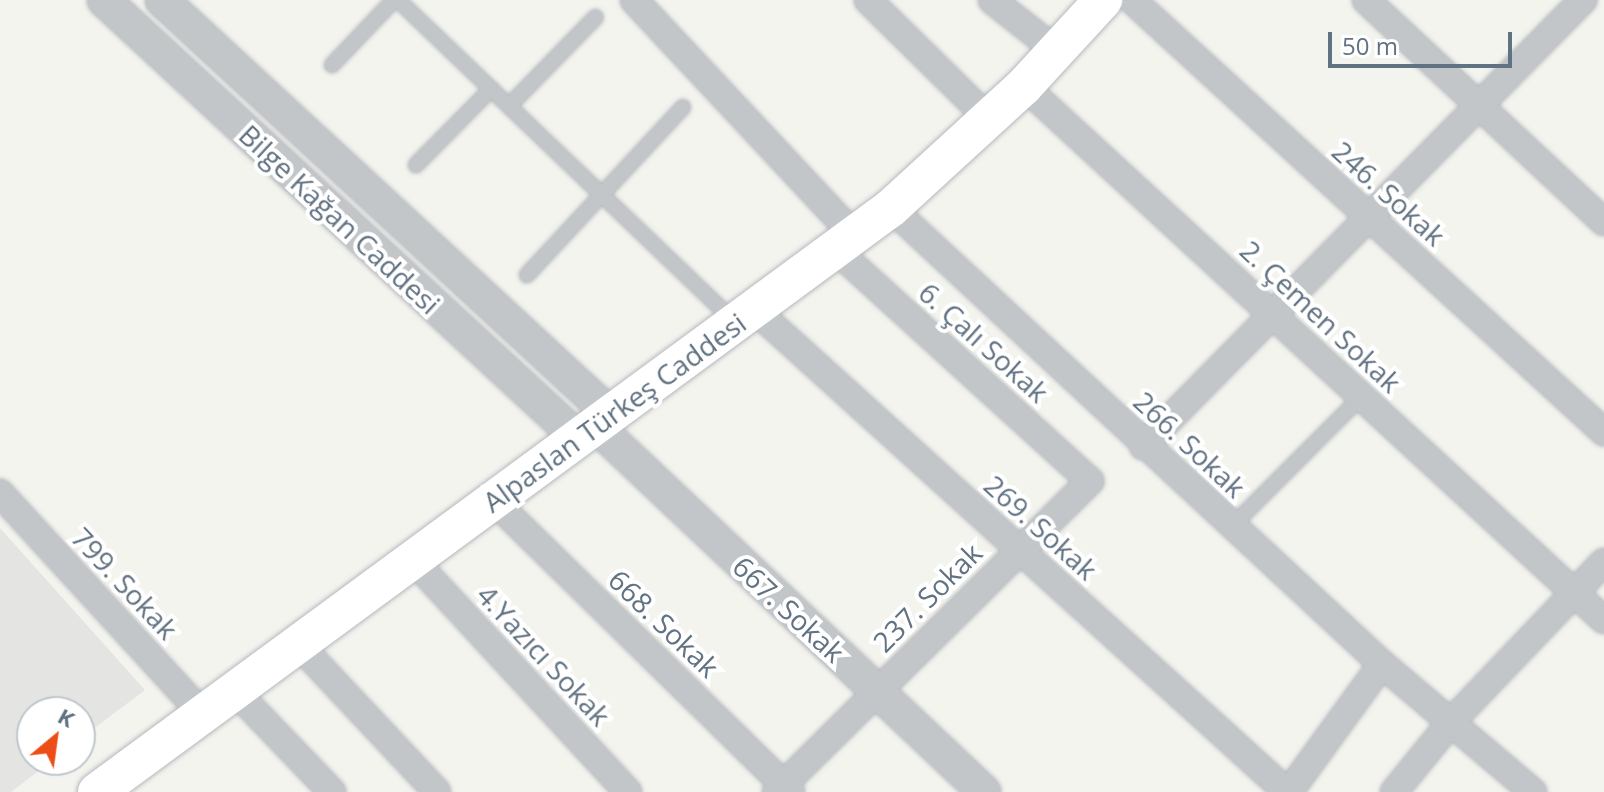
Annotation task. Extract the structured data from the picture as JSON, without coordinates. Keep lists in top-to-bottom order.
{
  "streets": {
    "main road": ["Alpaslan Türkeş Caddesi"],
    "street": [
      "246. Sokak",
      "Bilge Kağan Caddesi",
      "2. Çemen Sokak",
      "6. Çalı Sokak",
      "266. Sokak",
      "269. Sokak",
      "799. Sokak",
      "237. Sokak",
      "667. Sokak",
      "668. Sokak",
      "4.Yazıcı Sokak"
    ]
  },
  "crossings": [
    ["Bilge Kağan Caddesi", "Alpaslan Türkeş Caddesi"],
    ["Bilge Kağan Caddesi", "667. Sokak"],
    ["2. Çemen Sokak", "Alpaslan Türkeş Caddesi"],
    ["6. Çalı Sokak", "Alpaslan Türkeş Caddesi"],
    ["6. Çalı Sokak", "237. Sokak"],
    ["Alpaslan Türkeş Caddesi", "266. Sokak"],
    ["Alpaslan Türkeş Caddesi", "269. Sokak"],
    ["Alpaslan Türkeş Caddesi", "799. Sokak"],
    ["Alpaslan Türkeş Caddesi", "667. Sokak"],
    ["Alpaslan Türkeş Caddesi", "668. Sokak"],
    ["Alpaslan Türkeş Caddesi", "4.Yazıcı Sokak"],
    ["269. Sokak", "237. Sokak"],
    ["237. Sokak", "667. Sokak"],
    ["237. Sokak", "668. Sokak"]
  ],
  "scale_bar": "50 m",
  "north": "top right"
}
